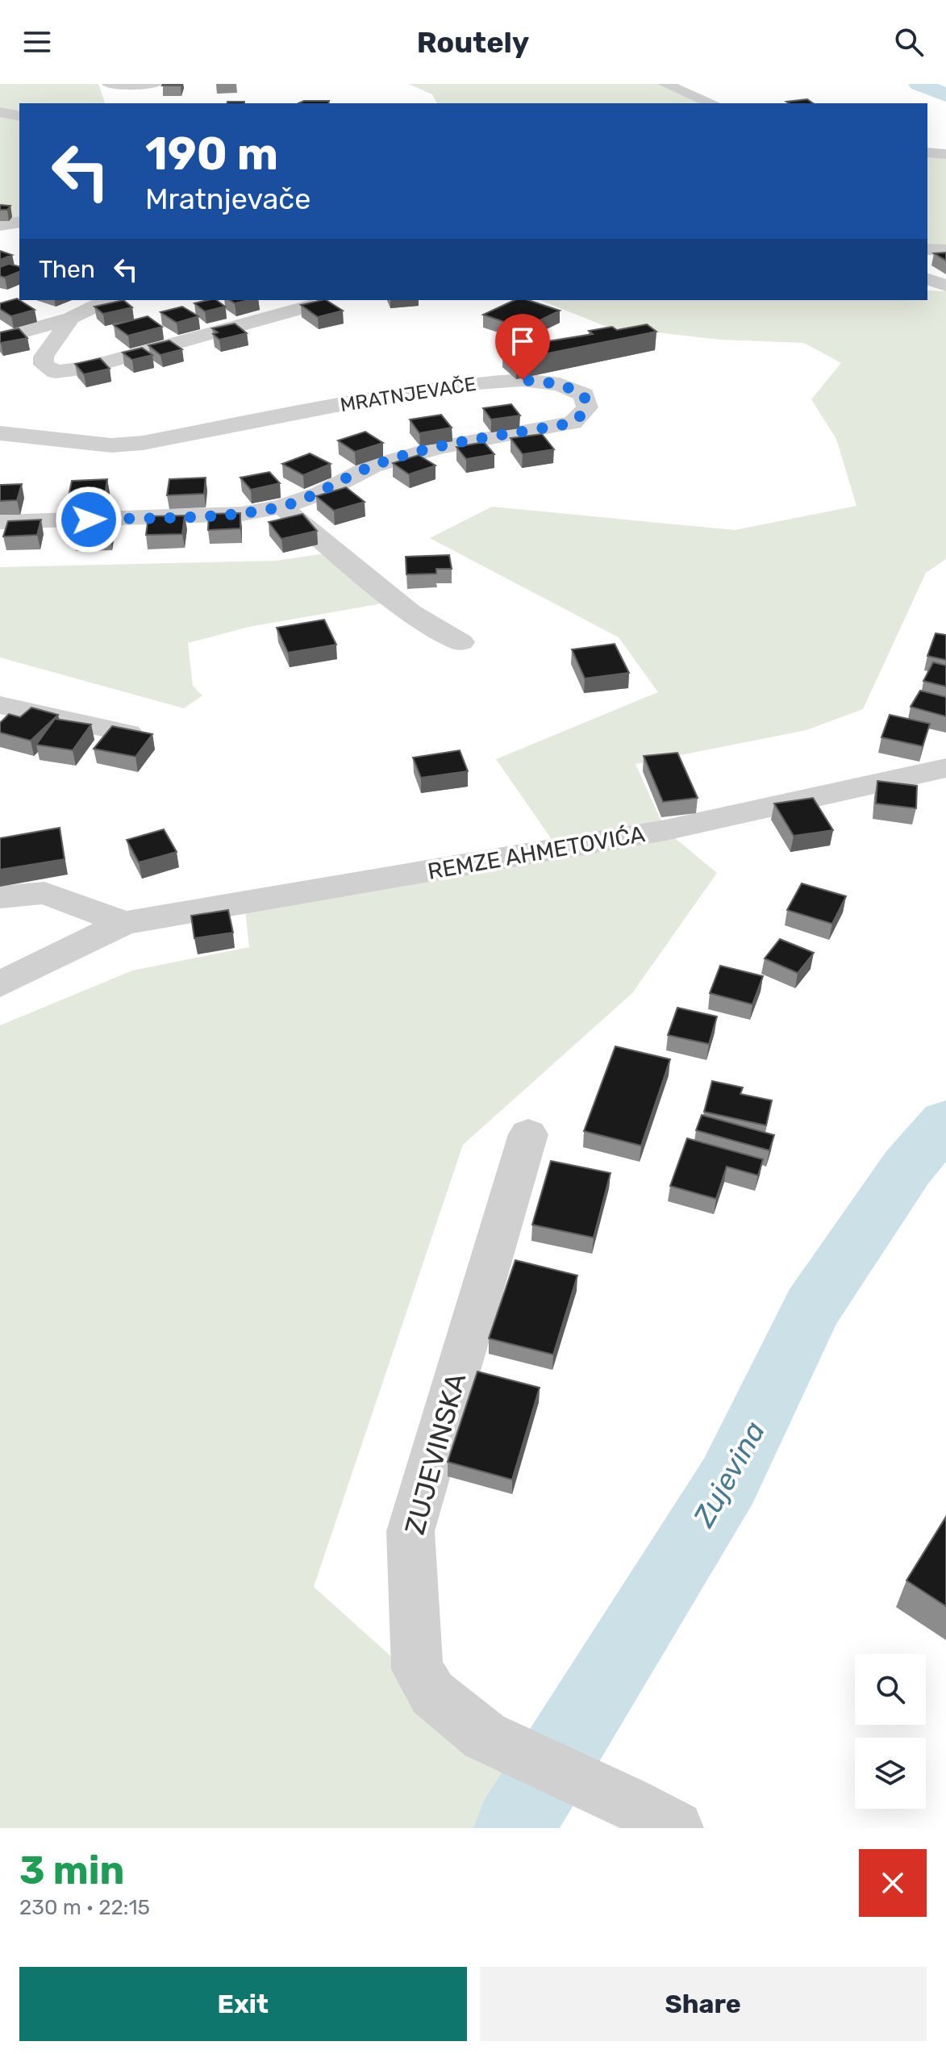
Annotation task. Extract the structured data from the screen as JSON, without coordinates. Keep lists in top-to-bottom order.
{
  "streets": {
    "street": ["MRATNJEVAČE", "REMZE AHMETOVIĆA", "ZUJEVINSKA"]
  },
  "water": ["Zujevina"],
  "page": {
    "header": "Routely",
    "turn": ["190 m", "Mratnjevače"],
    "then": "Then",
    "heading": ["3 min", "230 m · 22:15"],
    "buttons": ["Exit", "Share"]
  }
}
